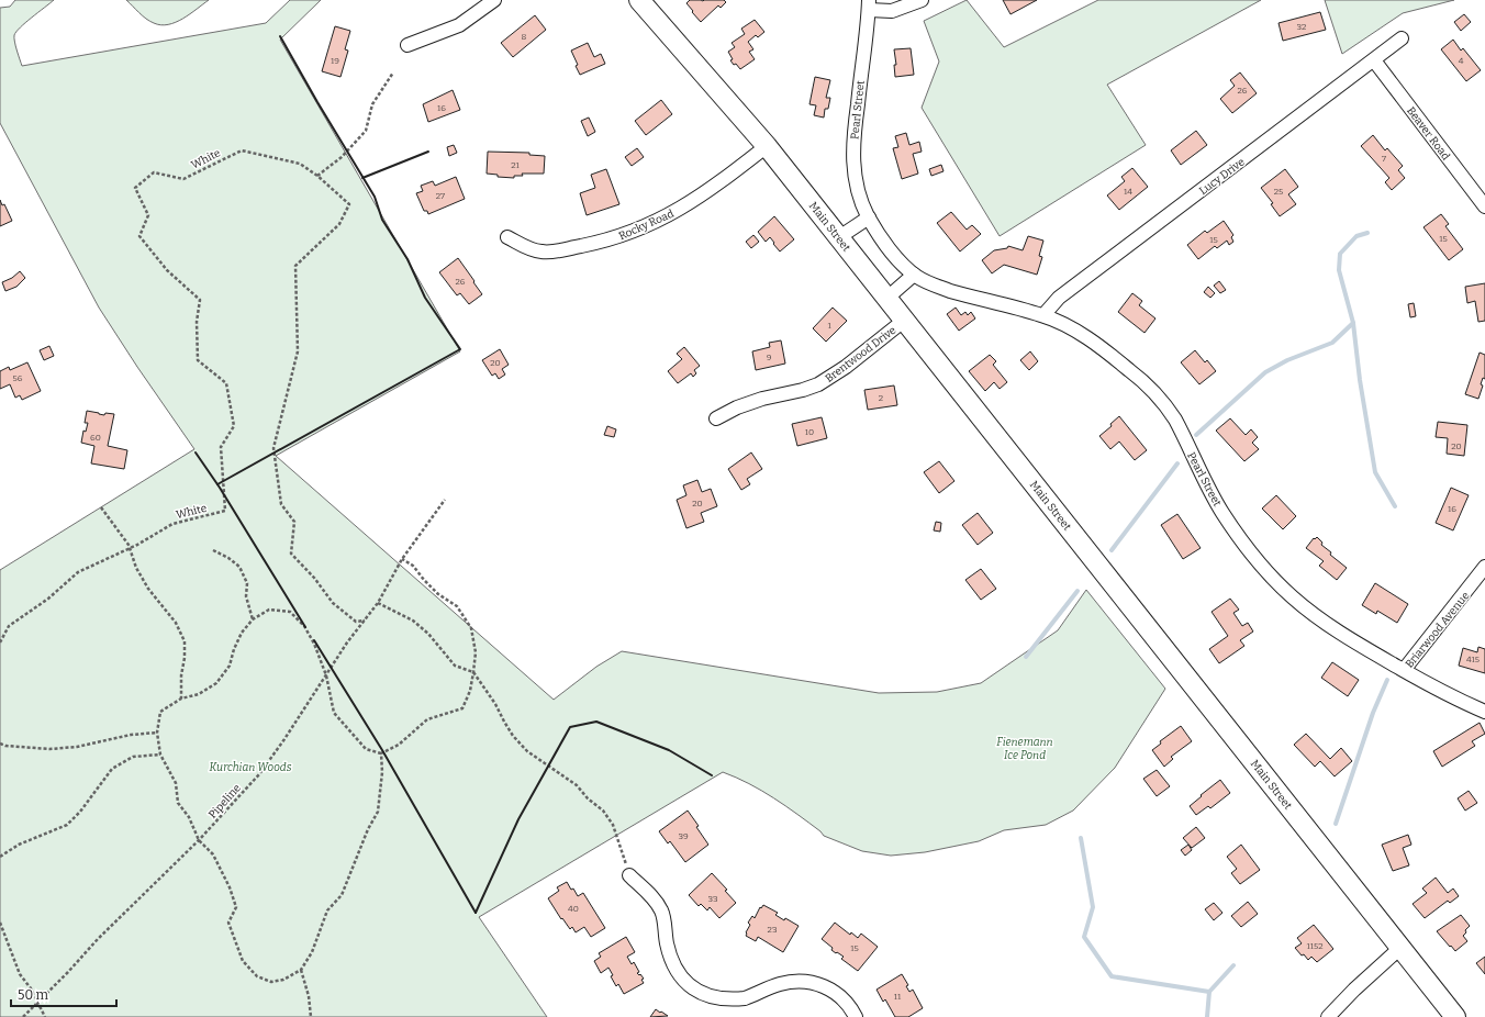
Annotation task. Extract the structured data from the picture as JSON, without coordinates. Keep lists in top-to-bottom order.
{
  "streets": {
    "main road": ["Main Street"],
    "street": [
      "Pearl Street",
      "Beaver Road",
      "Lucy Drive",
      "Rocky Road",
      "Brentwood Drive",
      "Briarwood Avenue"
    ],
    "path": ["White", "Pipeline"]
  },
  "crossings": [
    ["Pearl Street", "Lucy Drive"],
    ["Pearl Street", "Briarwood Avenue"],
    ["Beaver Road", "Lucy Drive"],
    ["White", "Pipeline"],
    ["Rocky Road", "Main Street"],
    ["Main Street", "Brentwood Drive"]
  ],
  "parks": ["Fienemann Ice Pond", "Kurchian Woods"],
  "house_numbers": [
    "32",
    "8",
    "19",
    "4",
    "26",
    "16",
    "7",
    "21",
    "14",
    "25",
    "27",
    "15",
    "15",
    "26",
    "1",
    "9",
    "20",
    "56",
    "2",
    "10",
    "60",
    "20",
    "20",
    "16",
    "415",
    "39",
    "33",
    "40",
    "23",
    "1152",
    "15",
    "11"
  ],
  "scale_bar": "50 m"
}
